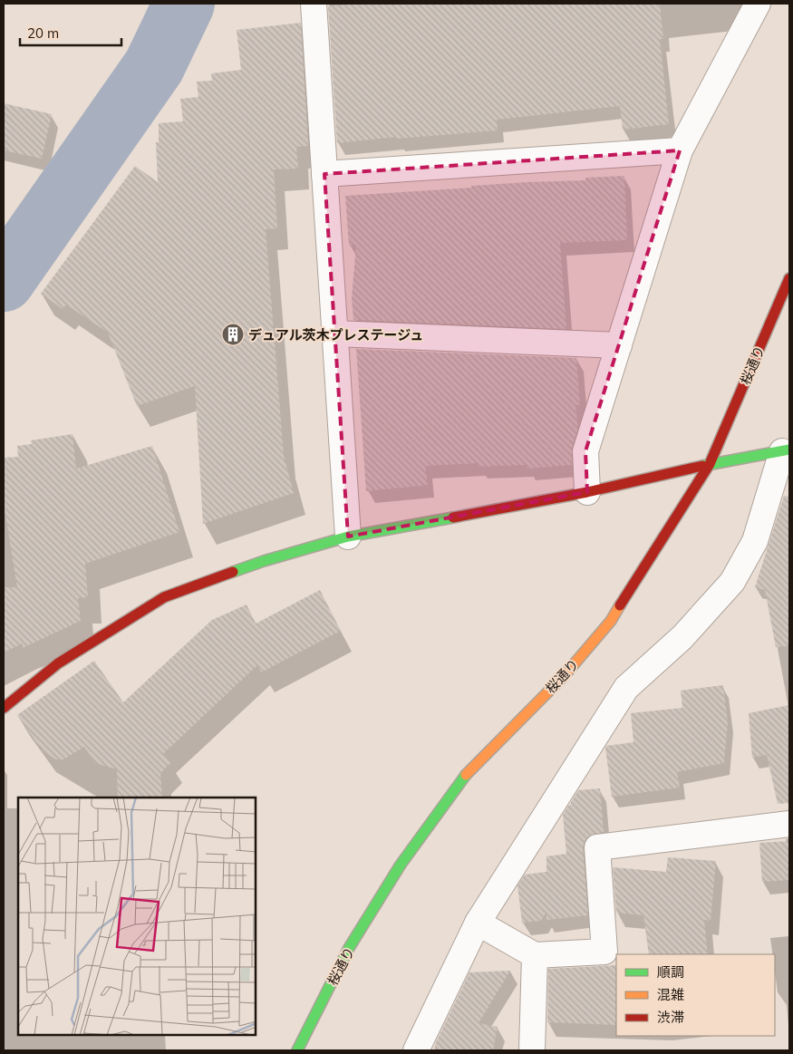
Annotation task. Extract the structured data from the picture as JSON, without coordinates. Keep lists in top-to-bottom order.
{
  "streets": {
    "street": ["桜通り"]
  },
  "places": {
    "building": ["デュアル茨木プレステージュ"]
  },
  "legend": ["順調", "混雑", "渋滞"],
  "scale_bar": "20 m"
}
